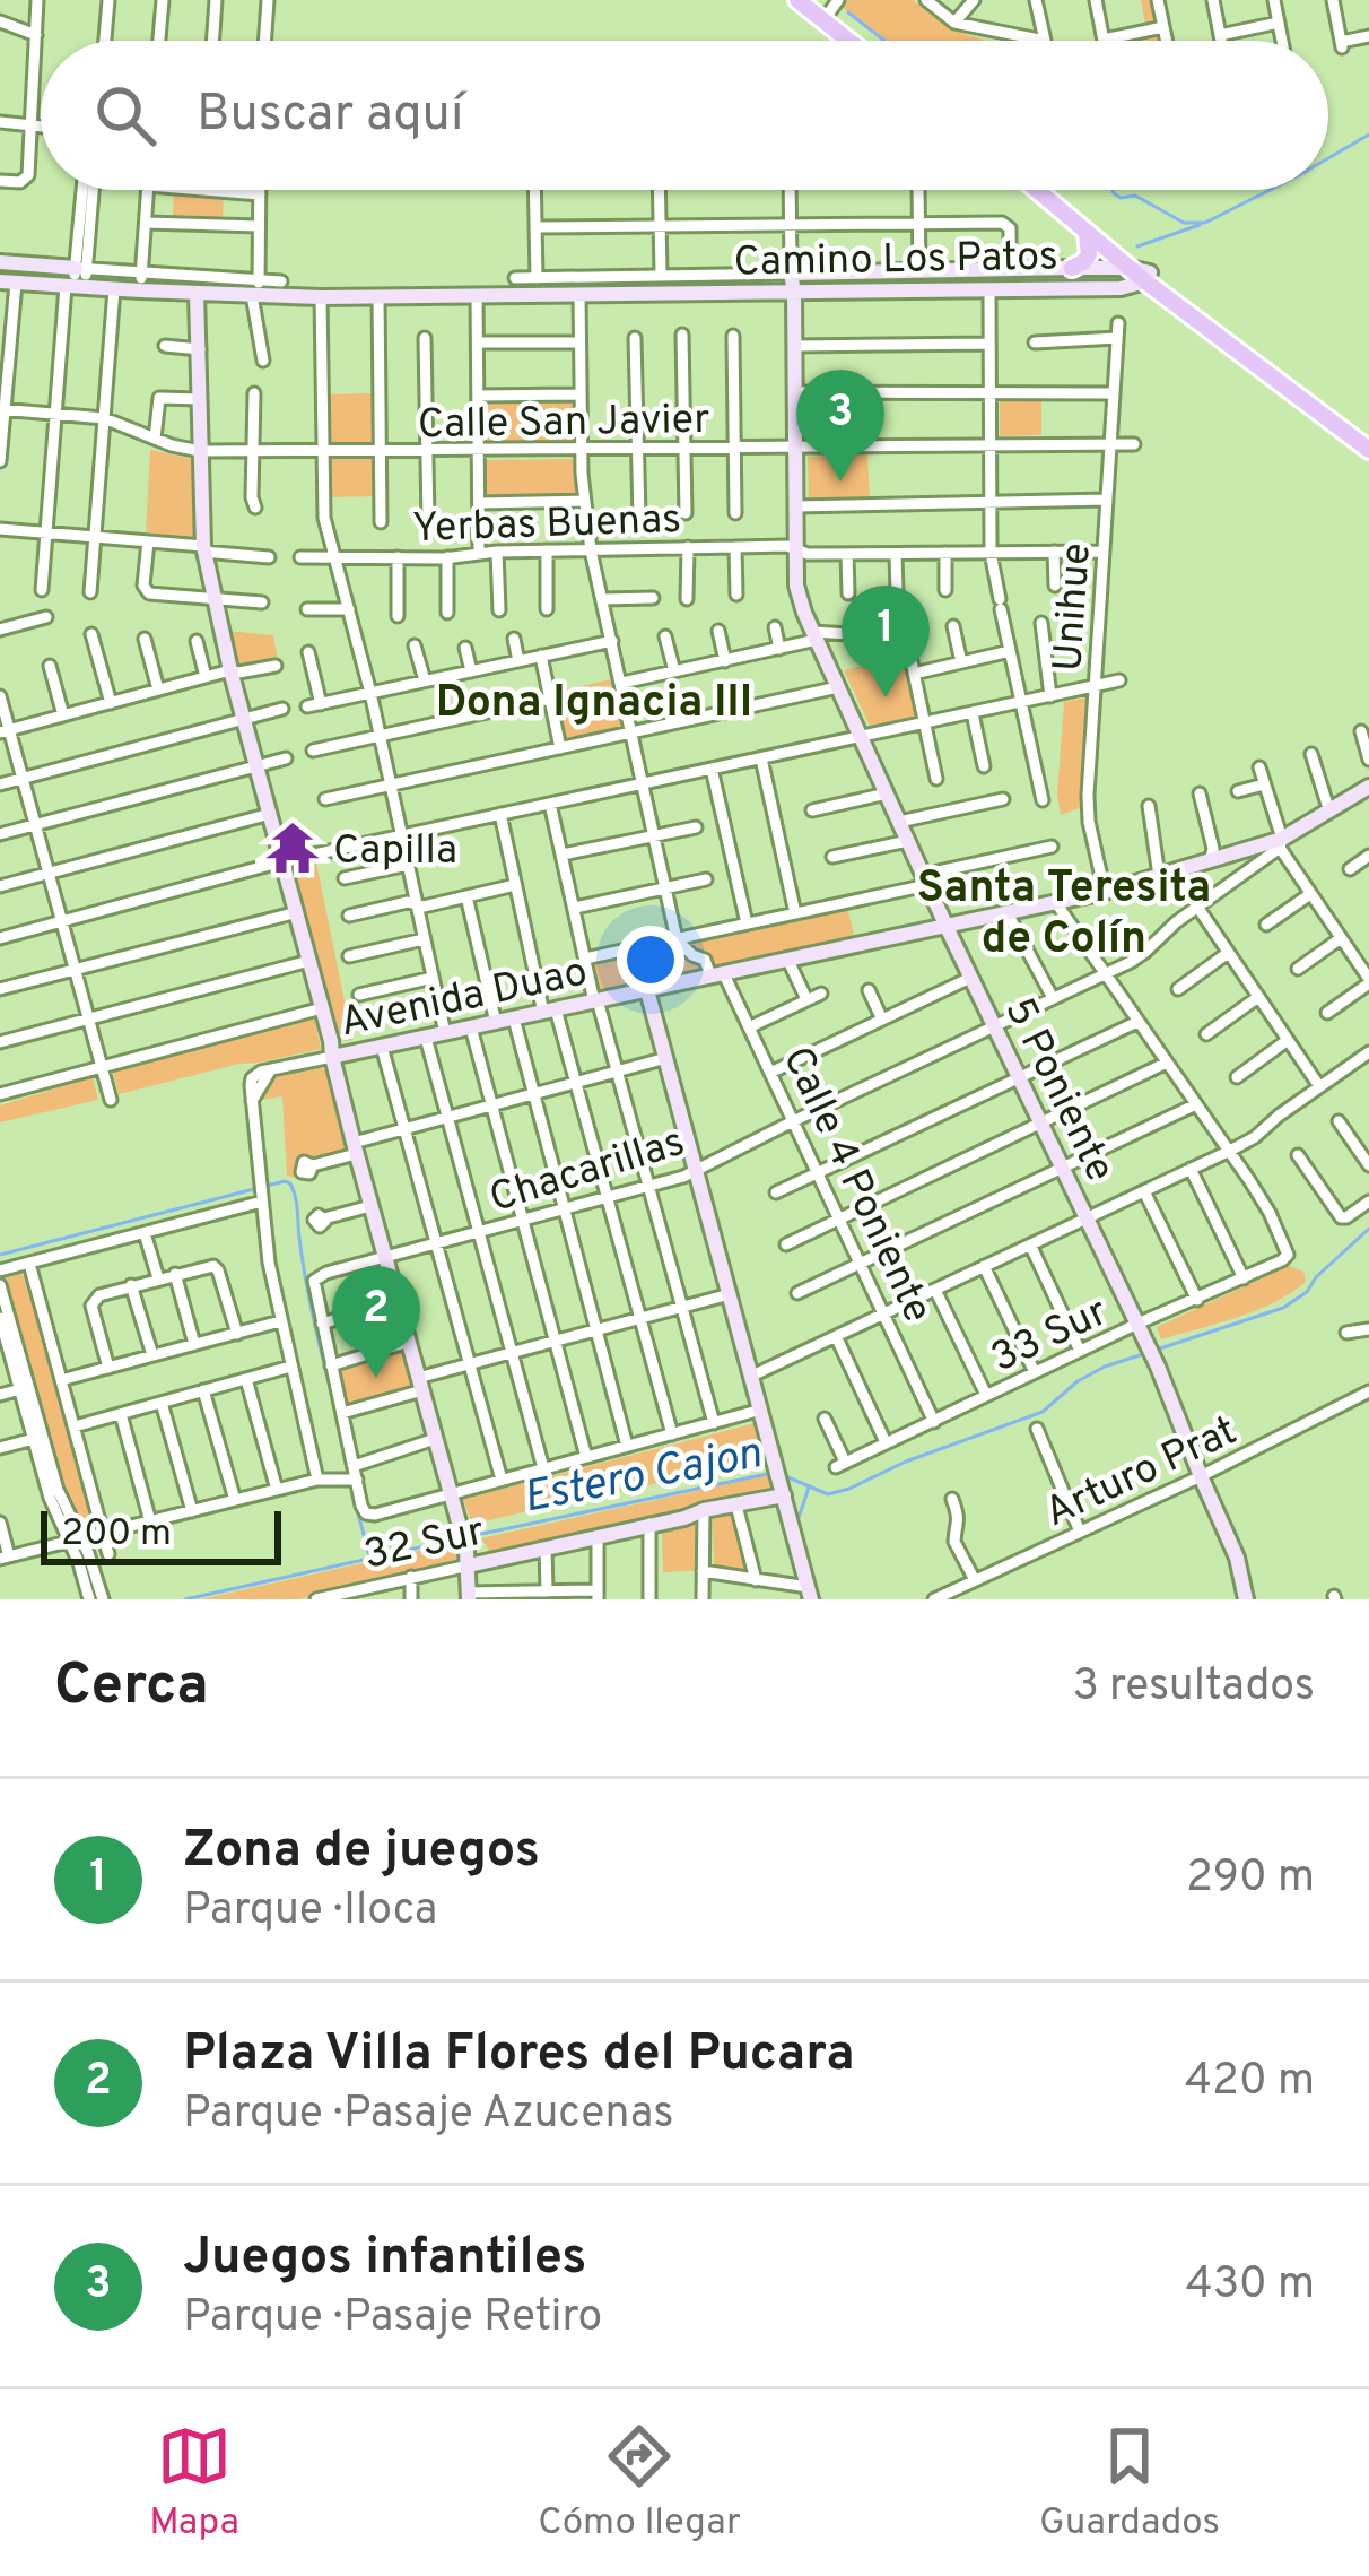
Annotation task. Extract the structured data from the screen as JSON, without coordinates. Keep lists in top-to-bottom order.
{
  "streets": {
    "street": [
      "Camino Los Patos",
      "Calle San Javier",
      "Yerbas Buenas",
      "Unihue",
      "Avenida Duao",
      "5 Poniente",
      "Chacarillas",
      "Calle 4 Poniente",
      "33 Sur",
      "Arturo Prat",
      "32 Sur"
    ]
  },
  "crossings": [
    ["Camino Los Patos", "5 Poniente"],
    ["Calle San Javier", "Unihue"],
    ["Calle San Javier", "5 Poniente"],
    ["Yerbas Buenas", "Unihue"],
    ["Yerbas Buenas", "5 Poniente"],
    ["Unihue", "Avenida Duao"],
    ["Avenida Duao", "5 Poniente"],
    ["Avenida Duao", "Chacarillas"],
    ["Avenida Duao", "Calle 4 Poniente"],
    ["5 Poniente", "Chacarillas"],
    ["5 Poniente", "33 Sur"],
    ["5 Poniente", "Arturo Prat"],
    ["Chacarillas", "Calle 4 Poniente"],
    ["Calle 4 Poniente", "33 Sur"]
  ],
  "districts": ["Dona Ignacia III", "Santa Teresita de Colín"],
  "water": ["Estero Cajon"],
  "places": {
    "temple": ["Capilla"]
  },
  "scale_bar": "200 m",
  "page": {
    "search": "Buscar aquí",
    "pins": ["3", "1", "2"],
    "scale": "200 m",
    "heading": ["Cerca", "3 resultados"],
    "list": [
      {
        "mark": "1",
        "name": "Zona de juegos",
        "note": "Parque · Iloca",
        "value": "290 m"
      },
      {
        "mark": "2",
        "name": "Plaza Villa Flores del Pucara",
        "note": "Parque · Pasaje Azucenas",
        "value": "420 m"
      },
      {
        "mark": "3",
        "name": "Juegos infantiles",
        "note": "Parque · Pasaje Retiro",
        "value": "430 m"
      }
    ],
    "nav": ["Mapa", "Cómo llegar", "Guardados"]
  }
}
